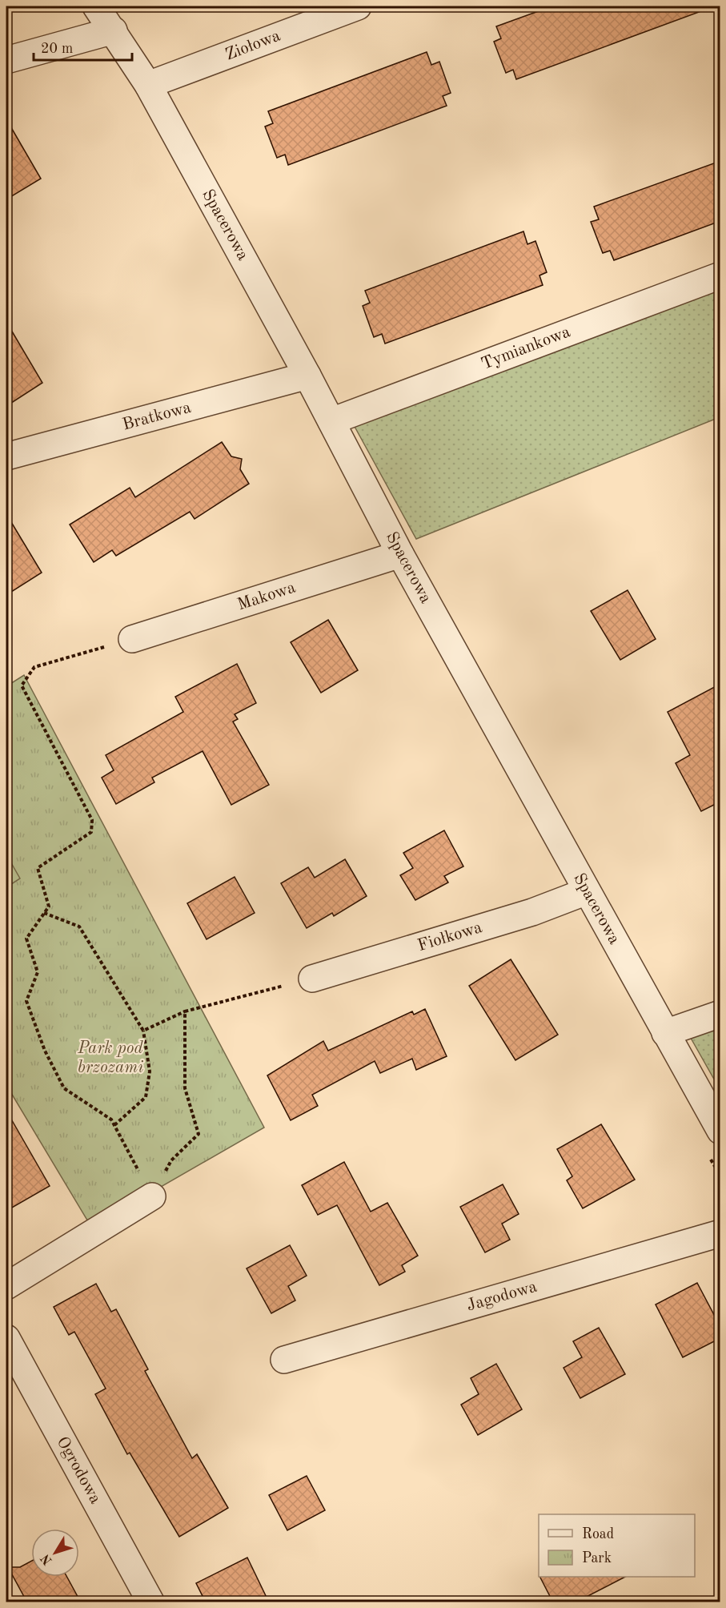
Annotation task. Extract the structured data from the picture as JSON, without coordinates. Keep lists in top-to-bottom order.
{
  "streets": {
    "street": [
      "Ziołowa",
      "Spacerowa",
      "Tymiankowa",
      "Bratkowa",
      "Makowa",
      "Fiołkowa",
      "Jagodowa",
      "Ogrodowa"
    ]
  },
  "crossings": [
    ["Ziołowa", "Spacerowa"],
    ["Spacerowa", "Tymiankowa"],
    ["Spacerowa", "Bratkowa"],
    ["Spacerowa", "Makowa"],
    ["Spacerowa", "Fiołkowa"]
  ],
  "parks": ["Park pod brzozami"],
  "legend": ["Road", "Park"],
  "scale_bar": "20 m",
  "north": "bottom left"
}
